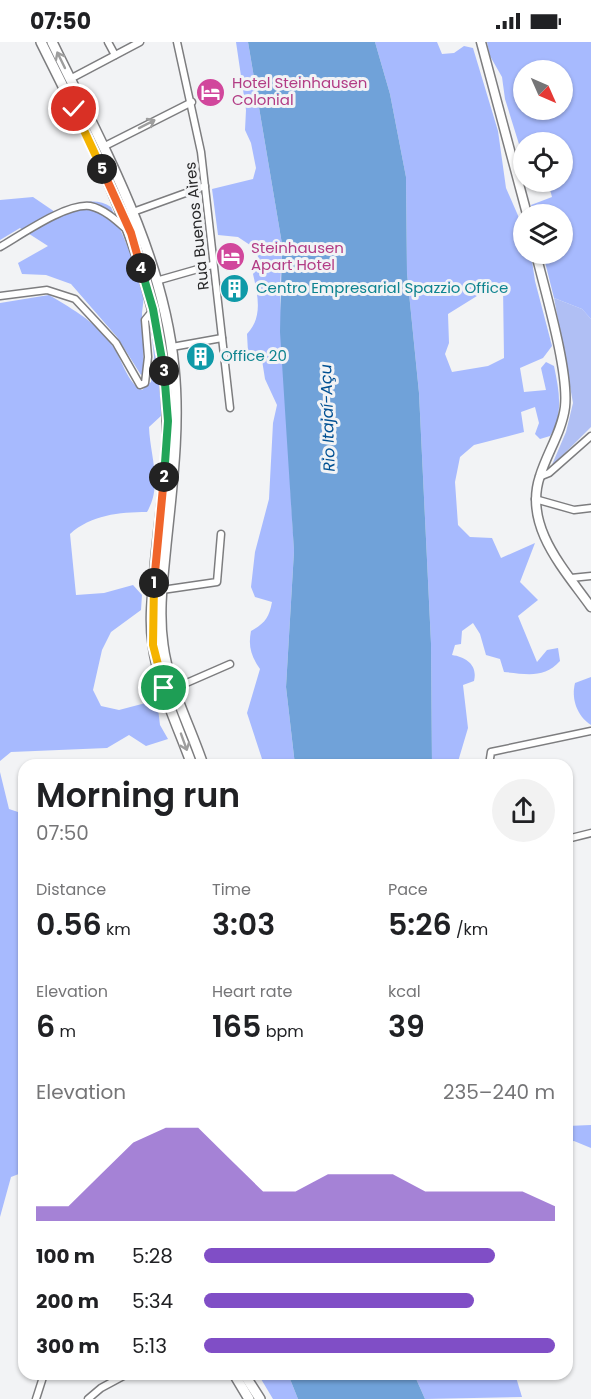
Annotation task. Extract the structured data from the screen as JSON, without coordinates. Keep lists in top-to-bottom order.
{
  "streets": {
    "street": ["Rua Buenos Aires"]
  },
  "water": ["Rio Itajaí-Açu"],
  "places": {
    "hotel": ["Hotel Steinhausen Colonial", "Steinhausen Apart Hotel"],
    "building": ["Centro Empresarial Spazzio Office", "Office 20"]
  },
  "north": "bottom right",
  "page": {
    "status": "07:50",
    "pins": [
      "5",
      "4",
      "3",
      "2",
      "1"
    ],
    "heading": ["Morning run", "07:50"],
    "stats": [
      ["Distance", "0.56 km"],
      ["Time", "3:03"],
      ["Pace", "5:26 /km"],
      ["Elevation", "6 m"],
      ["Heart rate", "165 bpm"],
      ["kcal", "39"]
    ],
    "chart": ["Elevation", "235–240 m"],
    "list": [
      {
        "name": "100 m",
        "note": "5:28"
      },
      {
        "name": "200 m",
        "note": "5:34"
      },
      {
        "name": "300 m",
        "note": "5:13"
      }
    ]
  }
}
